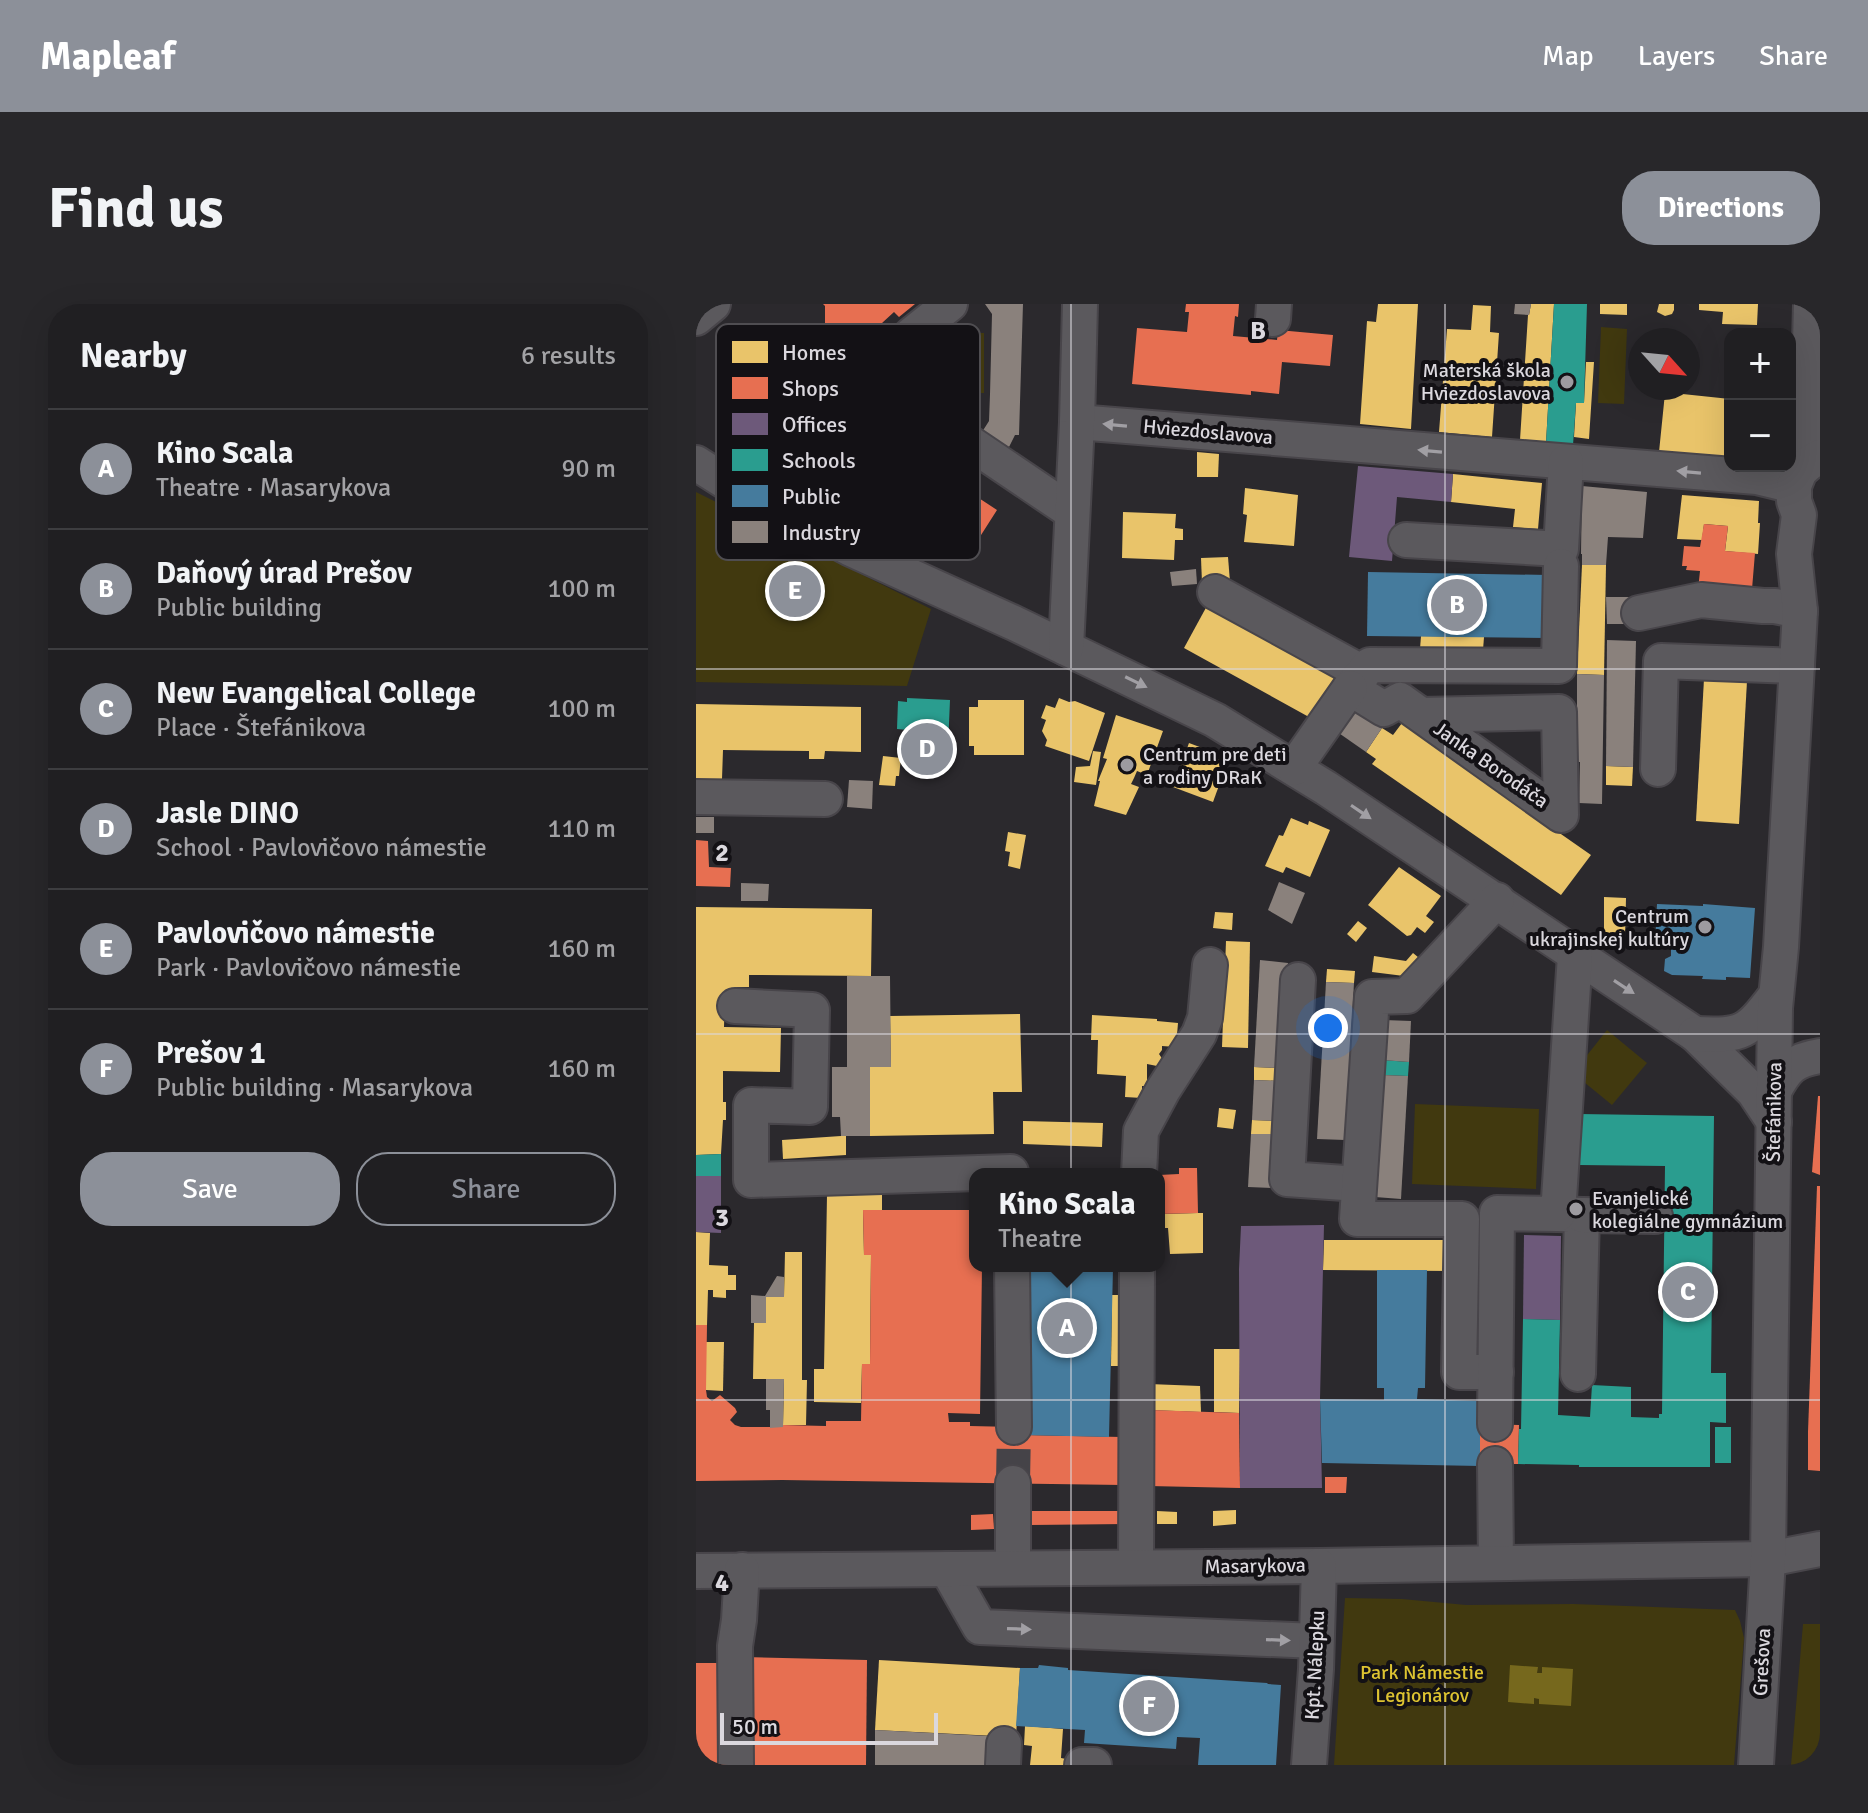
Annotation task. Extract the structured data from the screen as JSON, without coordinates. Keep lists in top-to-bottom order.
{
  "streets": {
    "street": [
      "Hviezdoslavova",
      "Janka Borodáča",
      "Štefánikova",
      "Masarykova",
      "Grešova",
      "Kpt. Nálepku"
    ]
  },
  "crossings": [
    ["Hviezdoslavova", "Štefánikova"],
    ["Štefánikova", "Masarykova"],
    ["Štefánikova", "Grešova"],
    ["Masarykova", "Grešova"],
    ["Masarykova", "Kpt. Nálepku"]
  ],
  "parks": ["Park Námestie Legionárov"],
  "places": [
    "Materská škola Hviezdoslavova",
    "Centrum pre deti a rodiny DRaK",
    "Centrum ukrajinskej kultúry",
    "Evanjelické kolegiálne gymnázium"
  ],
  "legend": [
    "Homes",
    "Shops",
    "Offices",
    "Schools",
    "Public",
    "Industry"
  ],
  "scale_bar": "50 m",
  "north": "bottom right",
  "page": {
    "header": "Mapleaf",
    "nav": ["Map", "Layers", "Share"],
    "buttons": [
      "Directions",
      ["Save", "Share"]
    ],
    "title": "Find us",
    "heading": ["Nearby", "6 results"],
    "map_buttons": ["+", "−"],
    "list": [
      {
        "mark": "A",
        "name": "Kino Scala",
        "note": "Theatre · Masarykova",
        "value": "90 m"
      },
      {
        "mark": "B",
        "name": "Daňový úrad Prešov",
        "note": "Public building",
        "value": "100 m"
      },
      {
        "mark": "C",
        "name": "New Evangelical College",
        "note": "Place · Štefánikova",
        "value": "100 m"
      },
      {
        "mark": "D",
        "name": "Jasle DINO",
        "note": "School · Pavlovičovo námestie",
        "value": "110 m"
      },
      {
        "mark": "E",
        "name": "Pavlovičovo námestie",
        "note": "Park · Pavlovičovo námestie",
        "value": "160 m"
      },
      {
        "mark": "F",
        "name": "Prešov 1",
        "note": "Public building · Masarykova",
        "value": "160 m"
      }
    ],
    "pins": [
      "E",
      "B",
      "D",
      "C",
      "A",
      "F"
    ],
    "popup": ["Kino Scala", "Theatre"],
    "scale": "50 m"
  },
  "grid": {
    "columns": ["B"],
    "rows": ["2", "3", "4"]
  }
}
